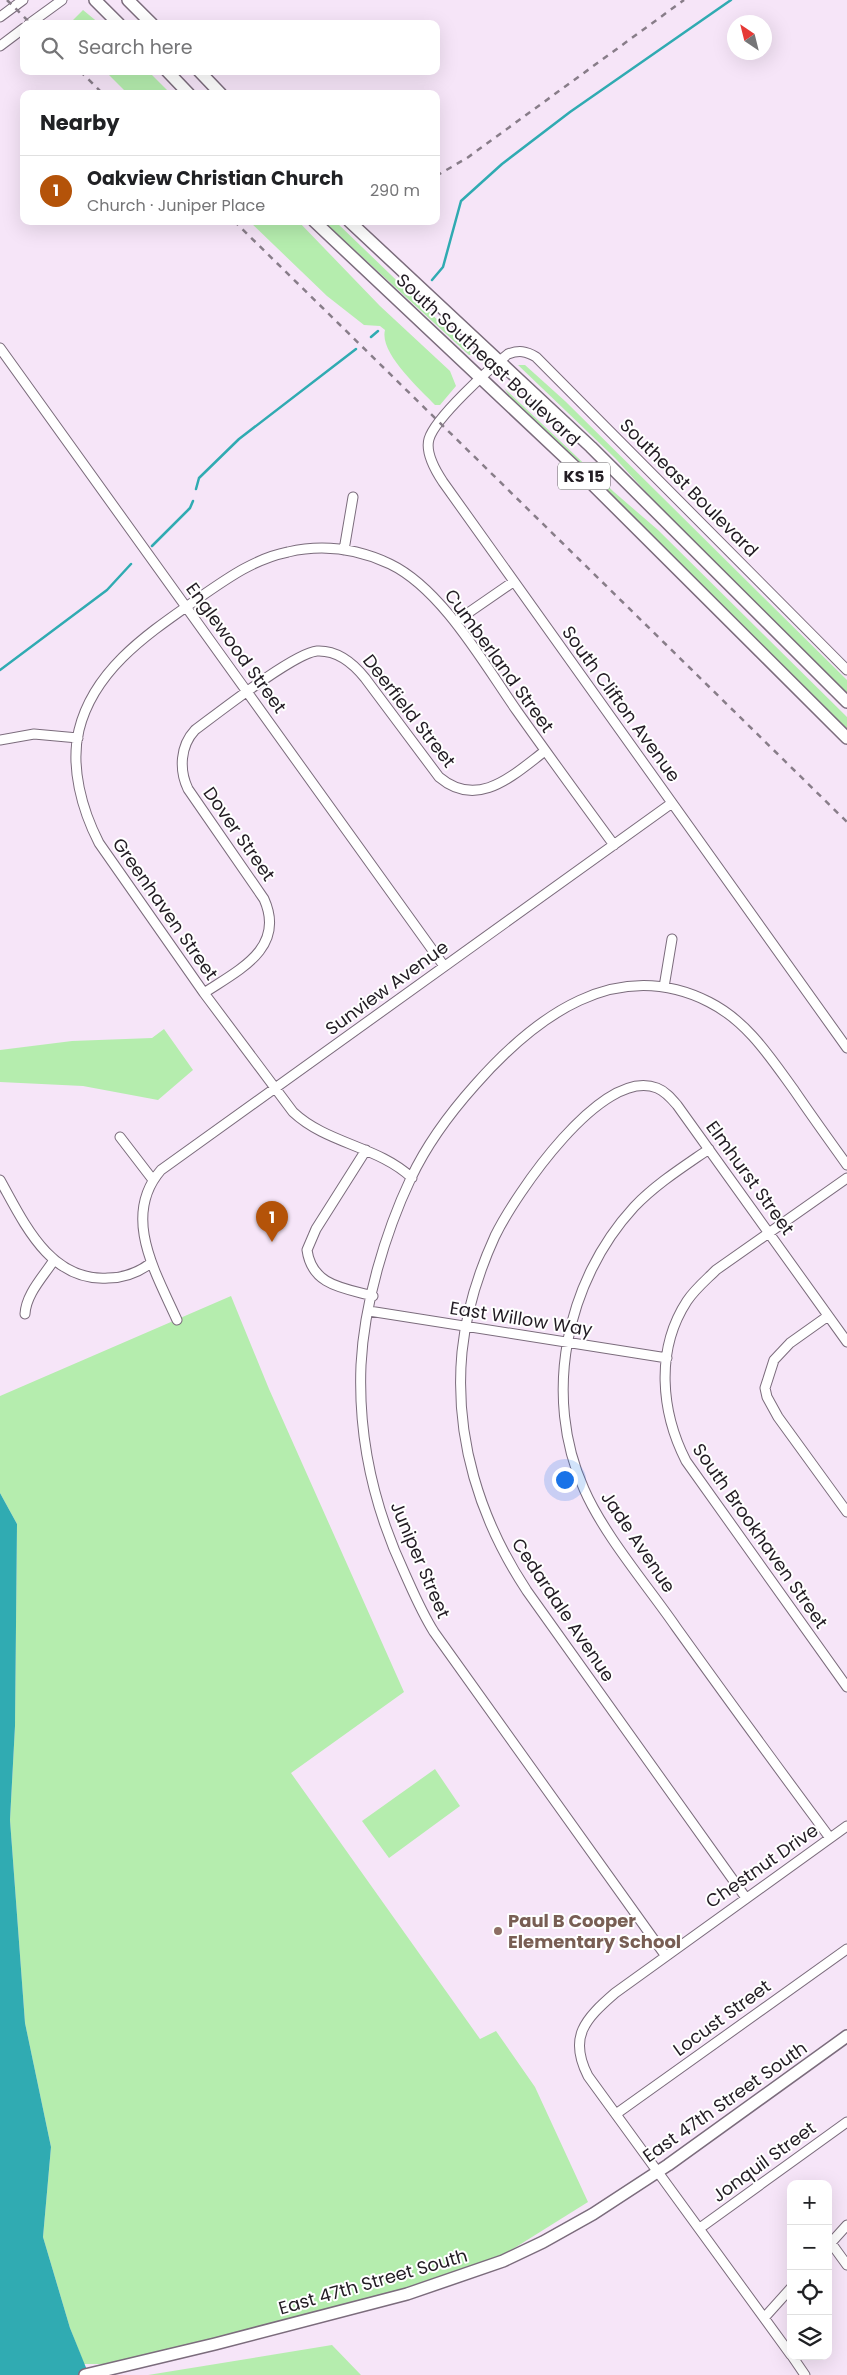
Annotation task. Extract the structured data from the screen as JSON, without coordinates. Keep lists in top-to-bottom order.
{
  "streets": {
    "main road": ["South Southeast Boulevard", "KS 15", "East 47th Street South"],
    "street": [
      "Southeast Boulevard",
      "Englewood Street",
      "Cumberland Street",
      "South Clifton Avenue",
      "Deerfield Street",
      "Dover Street",
      "Greenhaven Street",
      "Sunview Avenue",
      "Elmhurst Street",
      "East Willow Way",
      "South Brookhaven Street",
      "Jade Avenue",
      "Juniper Street",
      "Cedardale Avenue",
      "Chestnut Drive",
      "Locust Street",
      "Jonquil Street"
    ]
  },
  "crossings": [
    ["South Southeast Boulevard", "Southeast Boulevard"],
    ["South Southeast Boulevard", "South Clifton Avenue"],
    ["Southeast Boulevard", "South Clifton Avenue"],
    ["Englewood Street", "Cumberland Street"],
    ["Englewood Street", "Deerfield Street"],
    ["Englewood Street", "Dover Street"],
    ["Englewood Street", "Greenhaven Street"],
    ["Englewood Street", "Sunview Avenue"],
    ["Cumberland Street", "Deerfield Street"],
    ["Cumberland Street", "Greenhaven Street"],
    ["Cumberland Street", "Sunview Avenue"],
    ["South Clifton Avenue", "Sunview Avenue"],
    ["Deerfield Street", "Dover Street"],
    ["Dover Street", "Greenhaven Street"],
    ["Greenhaven Street", "Sunview Avenue"],
    ["Greenhaven Street", "Juniper Street"],
    ["Elmhurst Street", "South Brookhaven Street"],
    ["Elmhurst Street", "Jade Avenue"],
    ["Elmhurst Street", "Cedardale Avenue"],
    ["East Willow Way", "South Brookhaven Street"],
    ["East Willow Way", "Jade Avenue"],
    ["East Willow Way", "Juniper Street"],
    ["East Willow Way", "Cedardale Avenue"],
    ["Jade Avenue", "Chestnut Drive"],
    ["Juniper Street", "Chestnut Drive"],
    ["Cedardale Avenue", "Chestnut Drive"],
    ["Chestnut Drive", "Locust Street"]
  ],
  "places": ["Paul B Cooper Elementary School"],
  "north": "top left",
  "page": {
    "search": "Search here",
    "heading": "Nearby",
    "list": [
      {
        "mark": "1",
        "name": "Oakview Christian Church",
        "note": "Church · Juniper Place",
        "value": "290 m"
      }
    ],
    "pins": "1",
    "map_buttons": ["+", "−"]
  }
}
